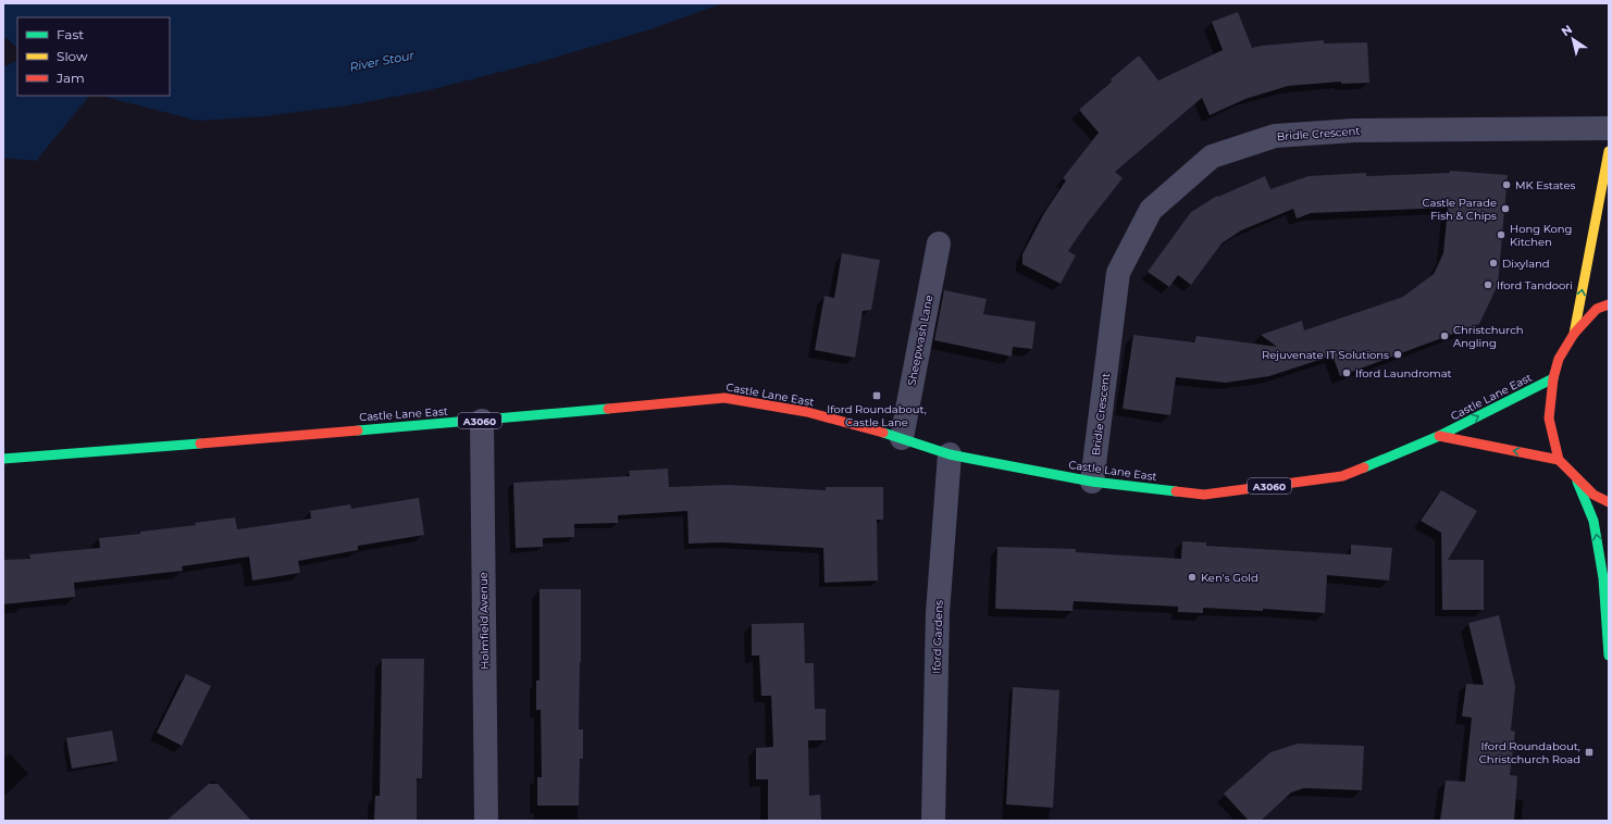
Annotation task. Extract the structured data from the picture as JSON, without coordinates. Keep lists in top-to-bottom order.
{
  "streets": {
    "main road": ["Castle Lane East", "A3060"],
    "street": [
      "Bridle Crescent",
      "Sheepwash Lane",
      "Holmfield Avenue",
      "Iford Gardens"
    ]
  },
  "crossings": [
    ["Bridle Crescent", "Castle Lane East"],
    ["Sheepwash Lane", "Castle Lane East"],
    ["Castle Lane East", "Holmfield Avenue"],
    ["Castle Lane East", "Iford Gardens"]
  ],
  "water": ["River Stour"],
  "places": {
    "other": [
      "MK Estates",
      "Castle Parade Fish & Chips",
      "Hong Kong Kitchen",
      "Dixyland",
      "Iford Tandoori",
      "Christchurch Angling",
      "Rejuvenate IT Solutions",
      "Iford Laundromat",
      "Ken's Gold"
    ],
    "transit": ["Iford Roundabout, Castle Lane", "Iford Roundabout, Christchurch Road"]
  },
  "legend": ["Fast", "Slow", "Jam"],
  "north": "top left"
}
